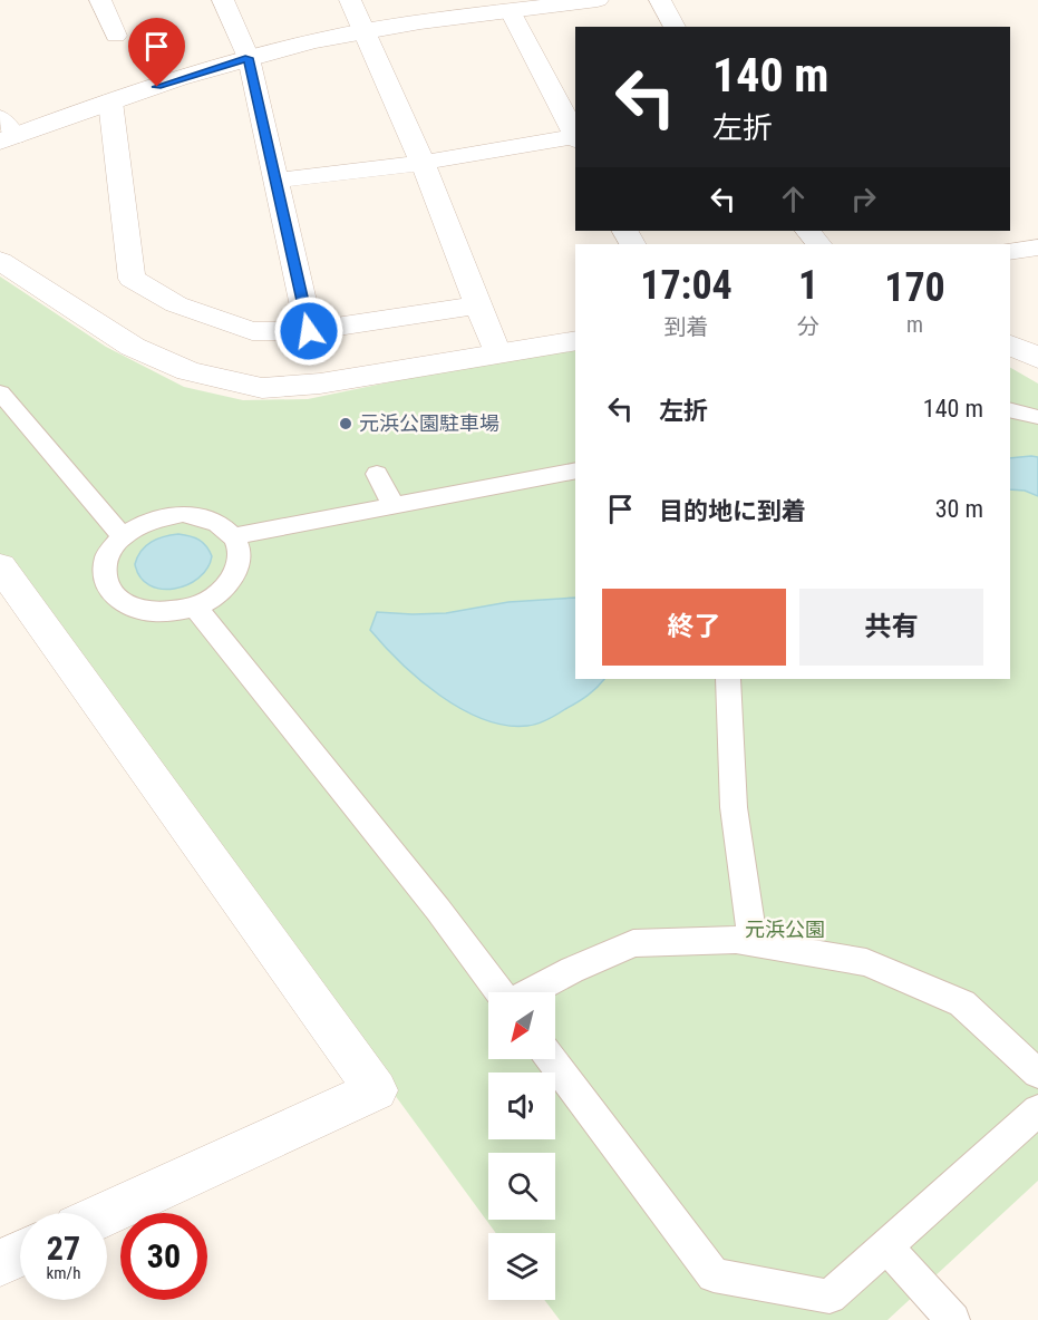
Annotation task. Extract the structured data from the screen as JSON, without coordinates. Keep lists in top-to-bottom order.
{
  "parks": ["元浜公園"],
  "places": ["元浜公園駐車場"],
  "north": "bottom left",
  "page": {
    "turn": ["140 m", "左折"],
    "eta": [
      "17:04",
      "到着",
      "1",
      "分",
      "170",
      "m"
    ],
    "list": [
      {
        "name": "左折",
        "value": "140 m"
      },
      {
        "name": "目的地に到着",
        "value": "30 m"
      }
    ],
    "buttons": ["終了", "共有"],
    "speed": "27 km/h",
    "limit": "30"
  }
}
